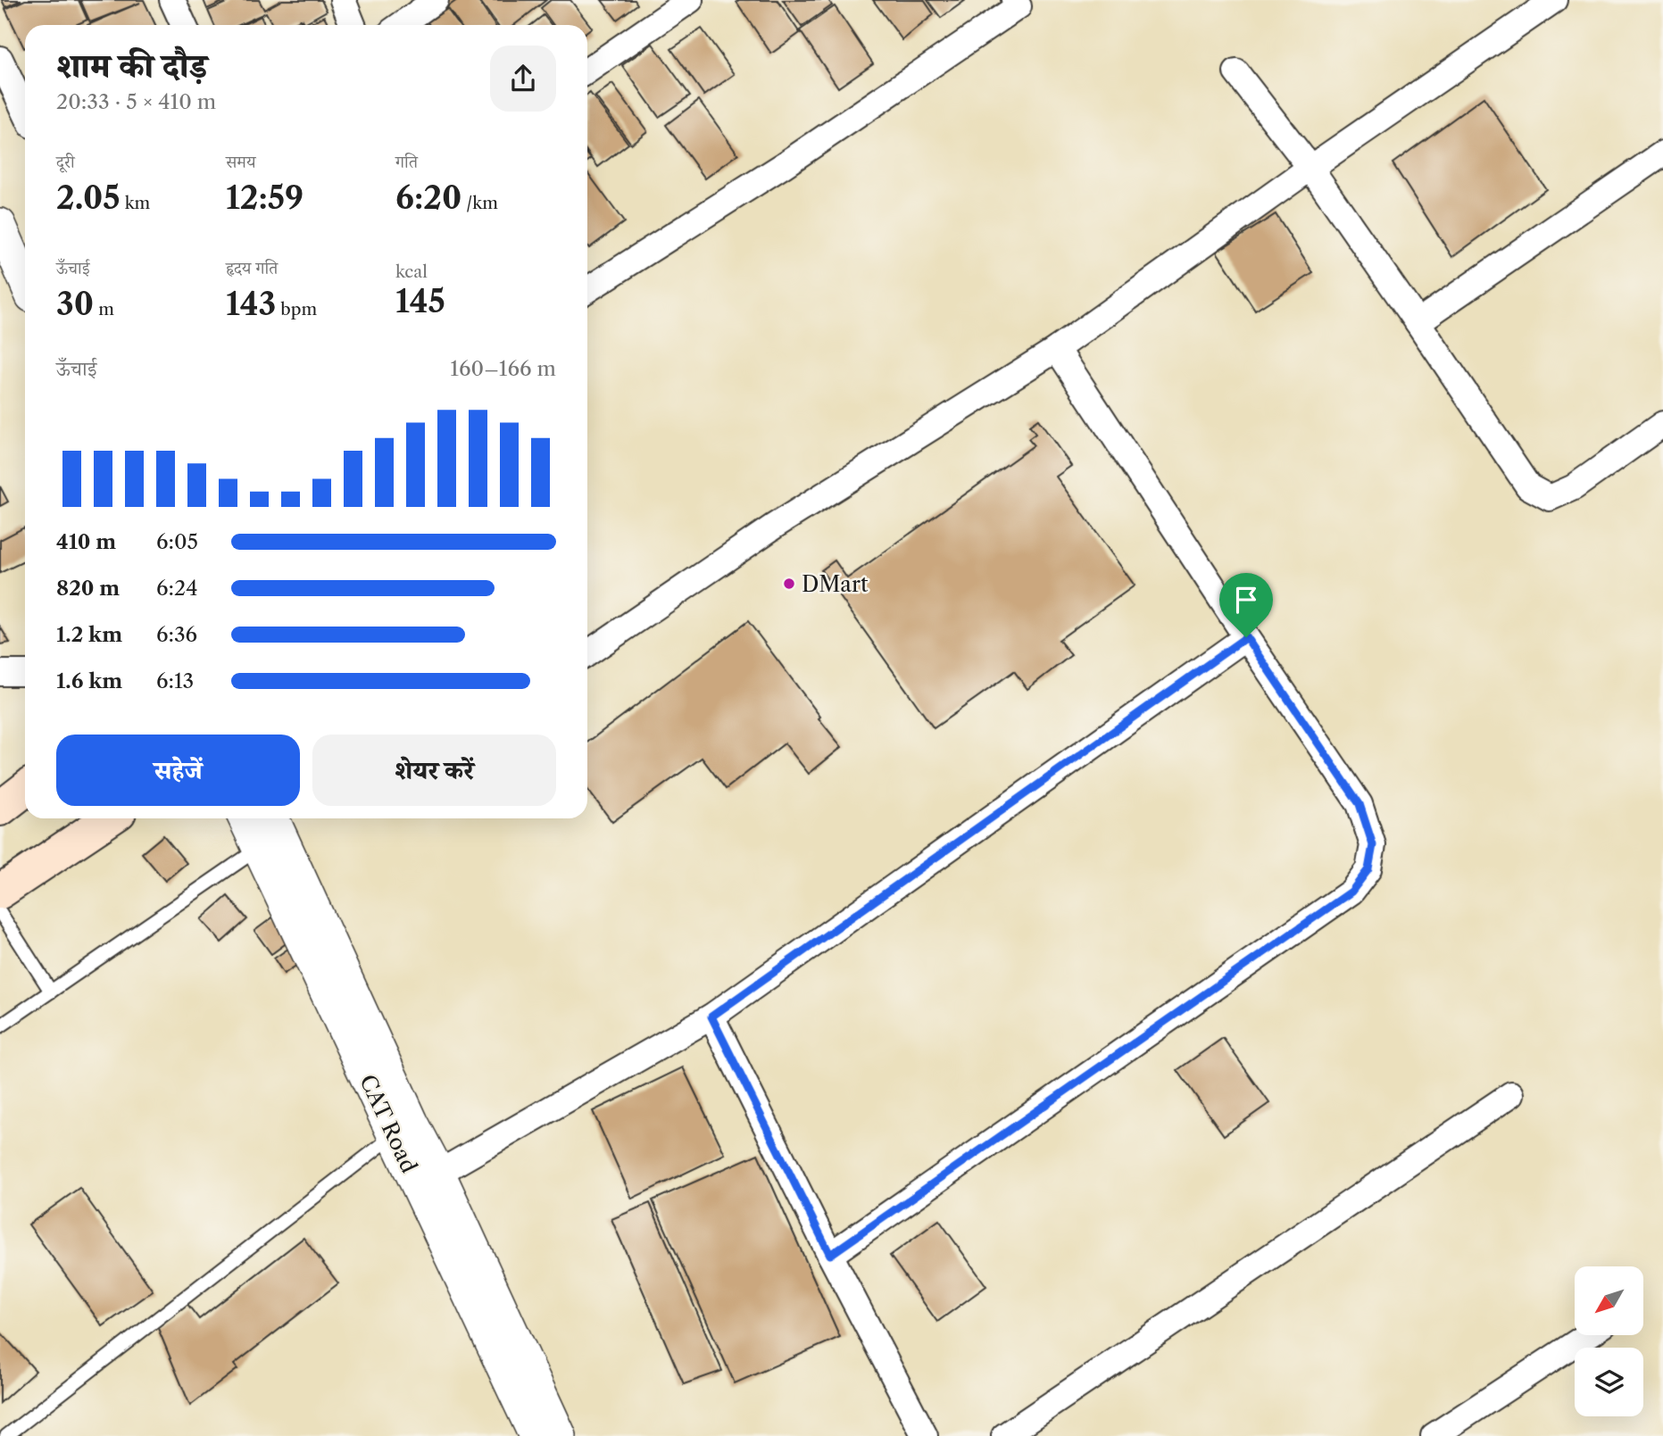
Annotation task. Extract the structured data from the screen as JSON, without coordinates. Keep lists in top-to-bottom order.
{
  "streets": {
    "street": ["CAT Road"]
  },
  "places": ["DMart"],
  "north": "bottom left",
  "page": {
    "heading": ["शाम की दौड़", "20:33 · 5 × 410 m"],
    "stats": [
      ["दूरी", "2.05 km"],
      ["समय", "12:59"],
      ["गति", "6:20 /km"],
      ["ऊँचाई", "30 m"],
      ["हृदय गति", "143 bpm"],
      ["kcal", "145"]
    ],
    "chart": ["ऊँचाई", "160–166 m"],
    "list": [
      {
        "name": "410 m",
        "note": "6:05"
      },
      {
        "name": "820 m",
        "note": "6:24"
      },
      {
        "name": "1.2 km",
        "note": "6:36"
      },
      {
        "name": "1.6 km",
        "note": "6:13"
      }
    ],
    "buttons": ["सहेजें", "शेयर करें"]
  }
}
